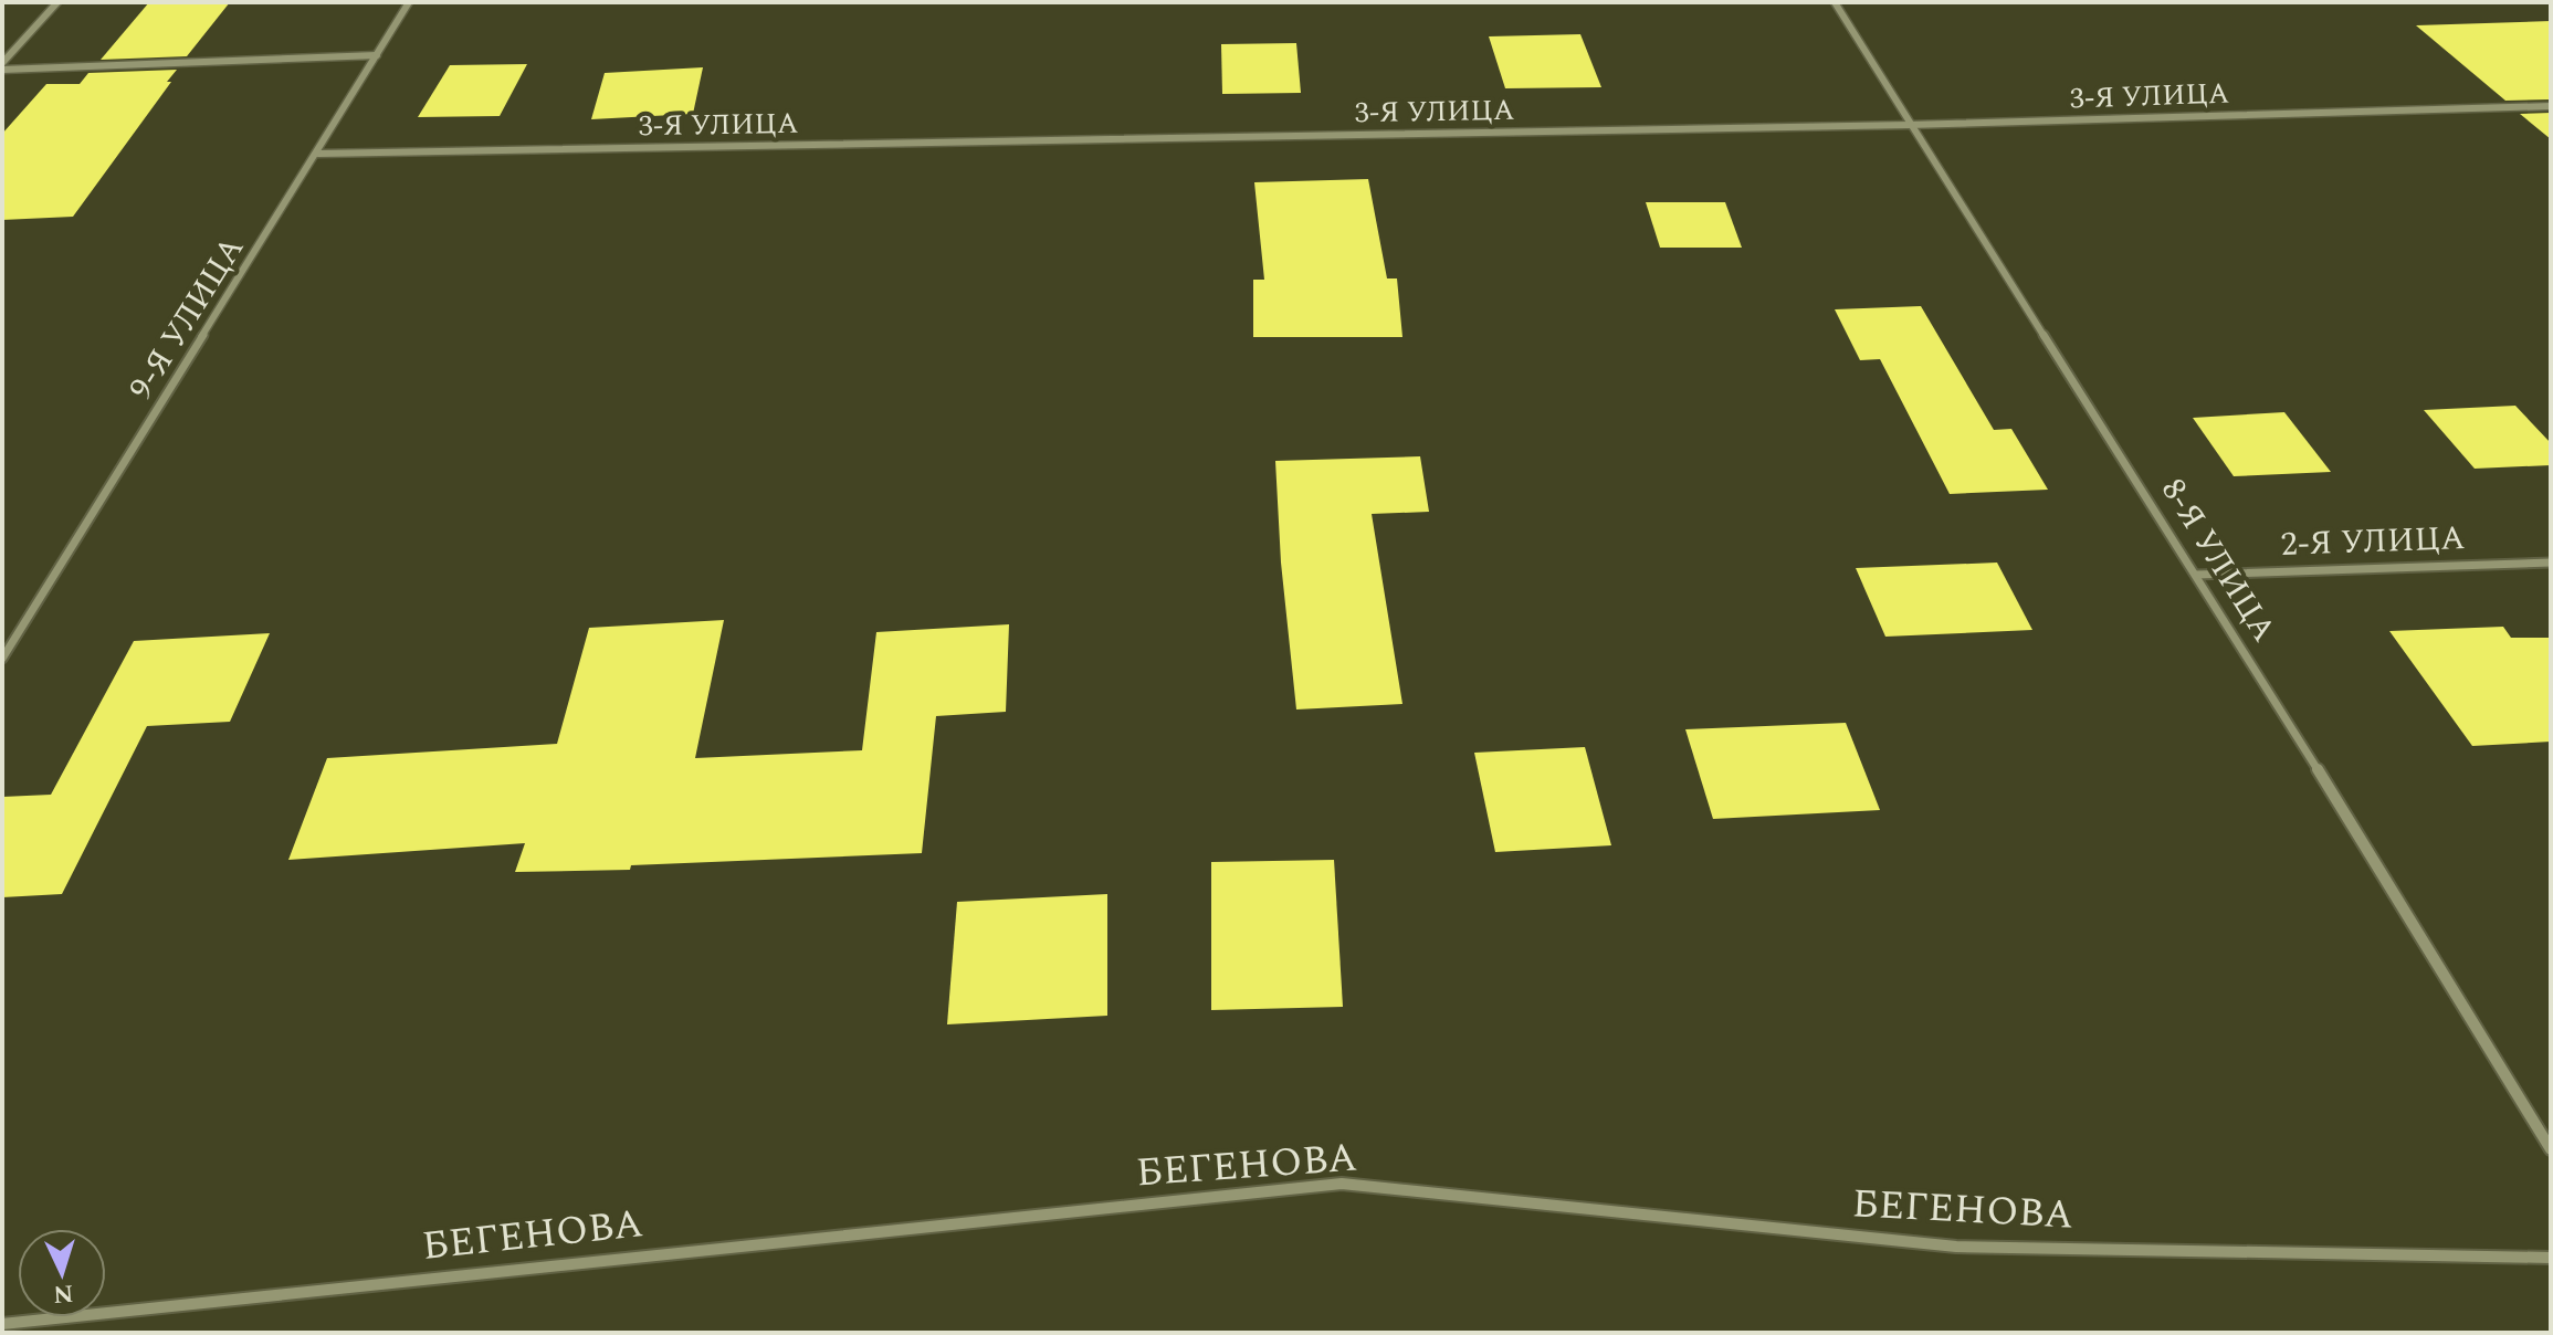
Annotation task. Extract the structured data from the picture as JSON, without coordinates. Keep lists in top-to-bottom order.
{
  "streets": {
    "street": [
      "3-Я УЛИЦА",
      "9-Я УЛИЦА",
      "2-Я УЛИЦА",
      "8-Я УЛИЦА",
      "БЕГЕНОВА"
    ]
  },
  "crossings": [
    ["3-Я УЛИЦА", "9-Я УЛИЦА"],
    ["3-Я УЛИЦА", "8-Я УЛИЦА"],
    ["2-Я УЛИЦА", "8-Я УЛИЦА"]
  ],
  "north": "bottom"
}
